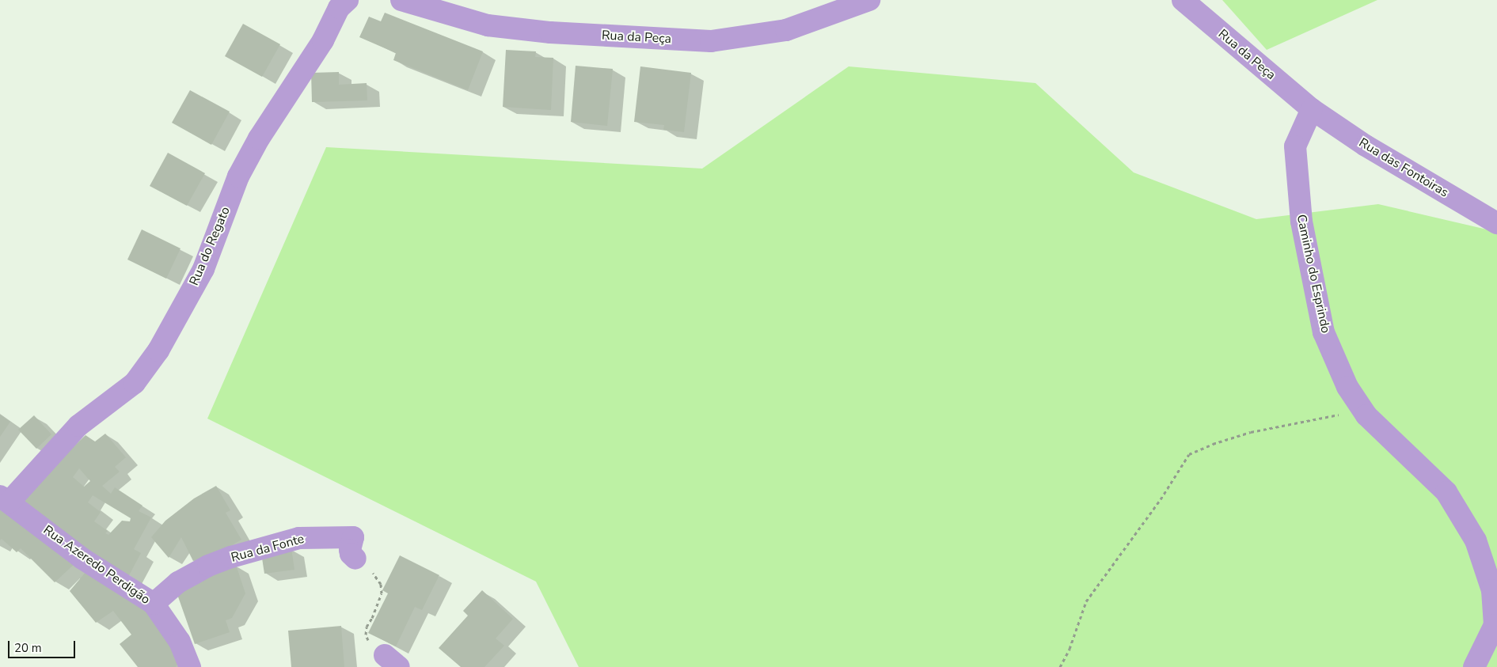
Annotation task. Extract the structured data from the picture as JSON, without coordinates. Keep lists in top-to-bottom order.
{
  "streets": {
    "street": [
      "Rua da Peça",
      "Rua das Fontoiras",
      "Rua do Regato",
      "Caminho do Esprindo",
      "Rua da Fonte",
      "Rua Azeredo Perdigão"
    ]
  },
  "crossings": [
    ["Rua da Peça", "Rua das Fontoiras"],
    ["Rua da Peça", "Caminho do Esprindo"],
    ["Rua das Fontoiras", "Caminho do Esprindo"],
    ["Rua do Regato", "Rua Azeredo Perdigão"],
    ["Rua da Fonte", "Rua Azeredo Perdigão"]
  ],
  "scale_bar": "20 m"
}
